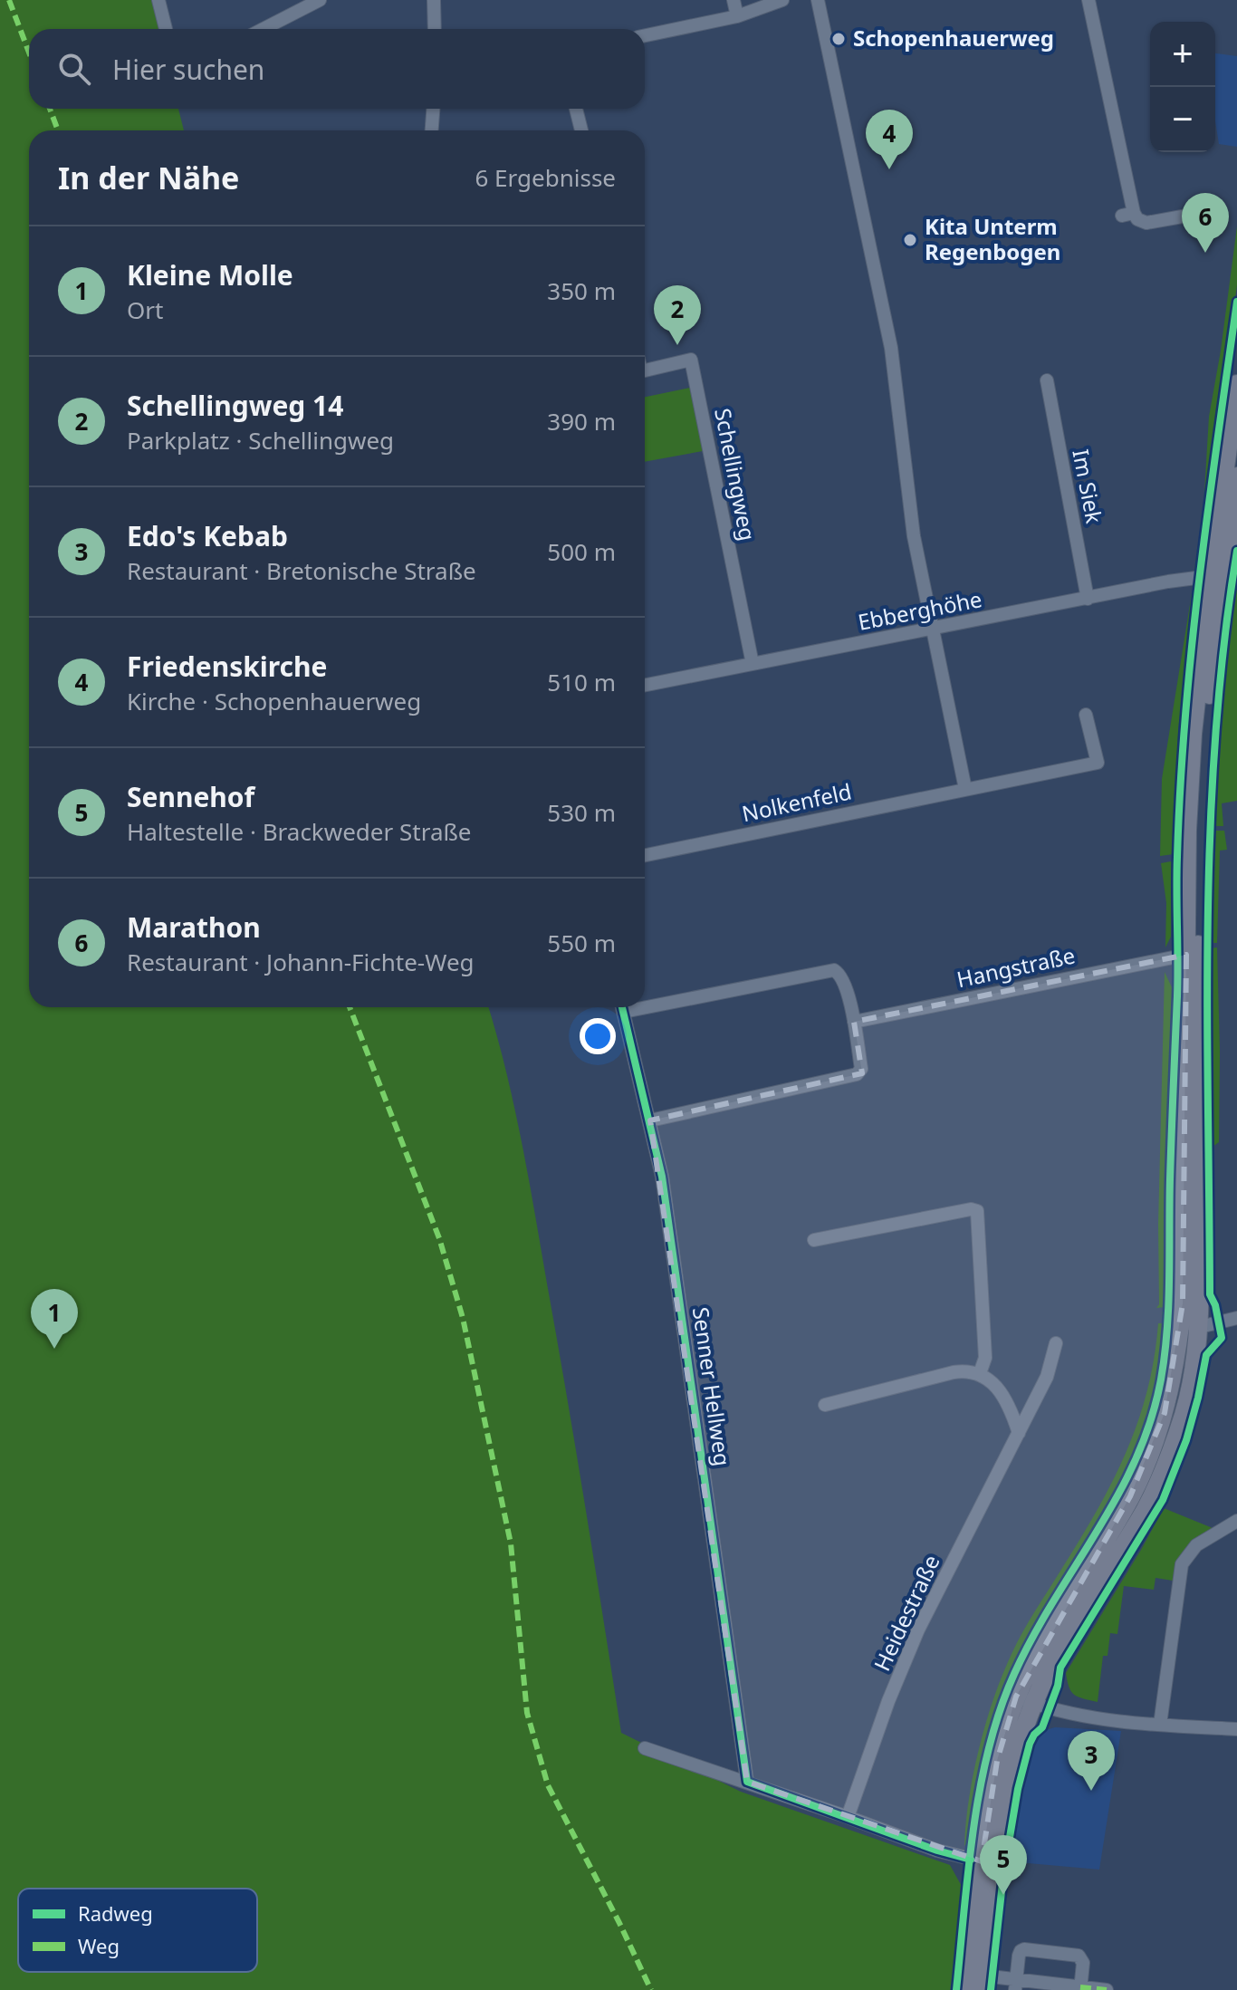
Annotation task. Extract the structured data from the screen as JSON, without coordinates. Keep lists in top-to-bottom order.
{
  "streets": {
    "street": [
      "Schellingweg",
      "Im Siek",
      "Ebberghöhe",
      "Nolkenfeld",
      "Hangstraße",
      "Senner Hellweg",
      "Heidestraße"
    ]
  },
  "crossings": [
    ["Schellingweg", "Ebberghöhe"],
    ["Im Siek", "Ebberghöhe"]
  ],
  "places": ["Schopenhauerweg", "Kita Unterm Regenbogen"],
  "legend": ["Radweg", "Weg"],
  "page": {
    "map_buttons": ["+", "−"],
    "search": "Hier suchen",
    "pins": [
      "4",
      "6",
      "2",
      "1",
      "3",
      "5"
    ],
    "heading": ["In der Nähe", "6 Ergebnisse"],
    "list": [
      {
        "mark": "1",
        "name": "Kleine Molle",
        "note": "Ort",
        "value": "350 m"
      },
      {
        "mark": "2",
        "name": "Schellingweg 14",
        "note": "Parkplatz · Schellingweg",
        "value": "390 m"
      },
      {
        "mark": "3",
        "name": "Edo's Kebab",
        "note": "Restaurant · Bretonische Straße",
        "value": "500 m"
      },
      {
        "mark": "4",
        "name": "Friedenskirche",
        "note": "Kirche · Schopenhauerweg",
        "value": "510 m"
      },
      {
        "mark": "5",
        "name": "Sennehof",
        "note": "Haltestelle · Brackweder Straße",
        "value": "530 m"
      },
      {
        "mark": "6",
        "name": "Marathon",
        "note": "Restaurant · Johann-Fichte-Weg",
        "value": "550 m"
      }
    ]
  }
}
